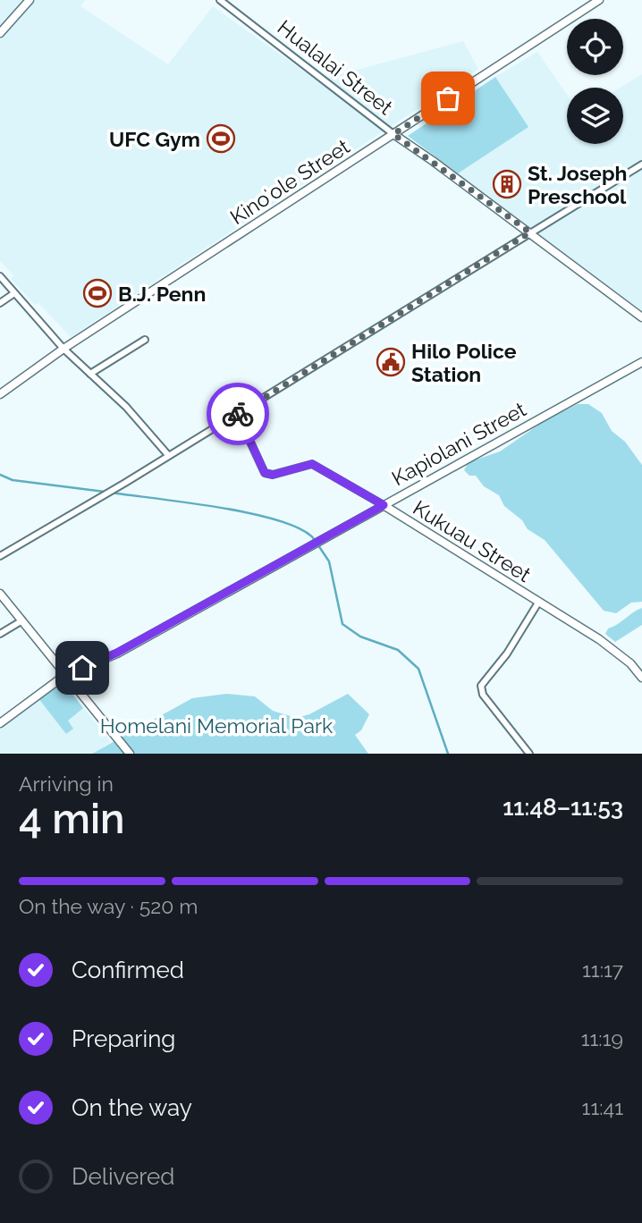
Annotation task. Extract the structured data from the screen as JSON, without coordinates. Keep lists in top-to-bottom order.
{
  "streets": {
    "street": [
      "Hualalai Street",
      "Kinoʻole Street",
      "Kapiolani Street",
      "Kukuau Street"
    ]
  },
  "crossings": [
    ["Hualalai Street", "Kinoʻole Street"],
    ["Kapiolani Street", "Kukuau Street"]
  ],
  "parks": ["Homelani Memorial Park"],
  "places": {
    "sports": ["UFC Gym", "B.J. Penn"],
    "building": ["St. Joseph Preschool"],
    "public building": ["Hilo Police Station"]
  },
  "page": {
    "heading": ["4 min", "Arriving in", "11:48–11:53"],
    "bar": "On the way · 520 m",
    "list": [
      ["Confirmed", "11:17"],
      ["Preparing", "11:19"],
      ["On the way", "11:41"],
      "Delivered"
    ]
  }
}
